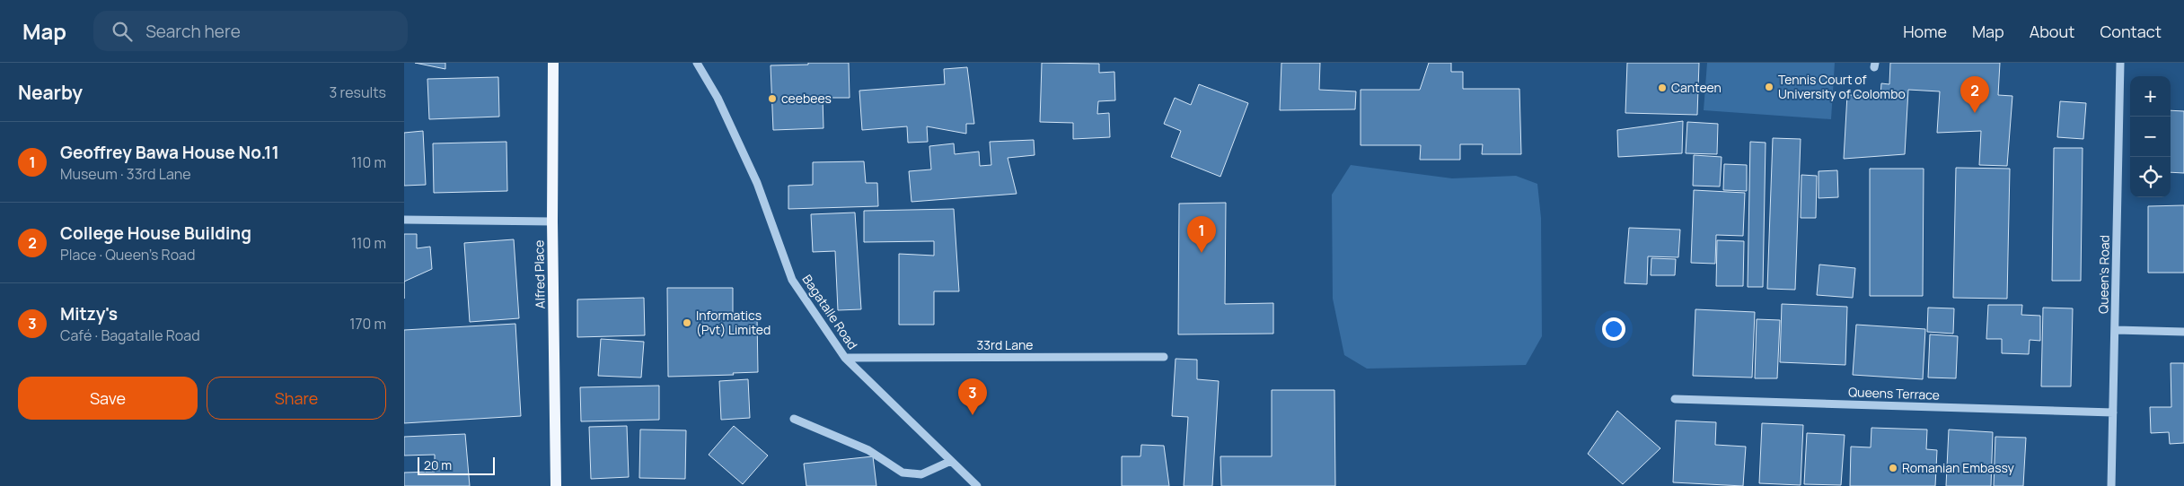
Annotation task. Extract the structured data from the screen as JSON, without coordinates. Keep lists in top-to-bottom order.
{
  "streets": {
    "main road": ["Alfred Place"],
    "street": [
      "Queen's Road",
      "Bagatalle Road",
      "33rd Lane",
      "Queens Terrace"
    ]
  },
  "crossings": [
    ["Queen's Road", "Queens Terrace"],
    ["Bagatalle Road", "33rd Lane"]
  ],
  "places": [
    "Tennis Court of University of Colombo",
    "Canteen",
    "ceebees",
    "Informatics (Pvt) Limited",
    "Romanian Embassy"
  ],
  "scale_bar": "20 m",
  "page": {
    "header": "Map",
    "search": "Search here",
    "nav": [
      "Home",
      "Map",
      "About",
      "Contact"
    ],
    "heading": ["Nearby", "3 results"],
    "map_buttons": ["+", "−"],
    "pins": ["2", "1", "3"],
    "list": [
      {
        "mark": "1",
        "name": "Geoffrey Bawa House No.11",
        "note": "Museum · 33rd Lane",
        "value": "110 m"
      },
      {
        "mark": "2",
        "name": "College House Building",
        "note": "Place · Queen's Road",
        "value": "110 m"
      },
      {
        "mark": "3",
        "name": "Mitzy's",
        "note": "Café · Bagatalle Road",
        "value": "170 m"
      }
    ],
    "buttons": ["Save", "Share"],
    "scale": "20 m"
  }
}
